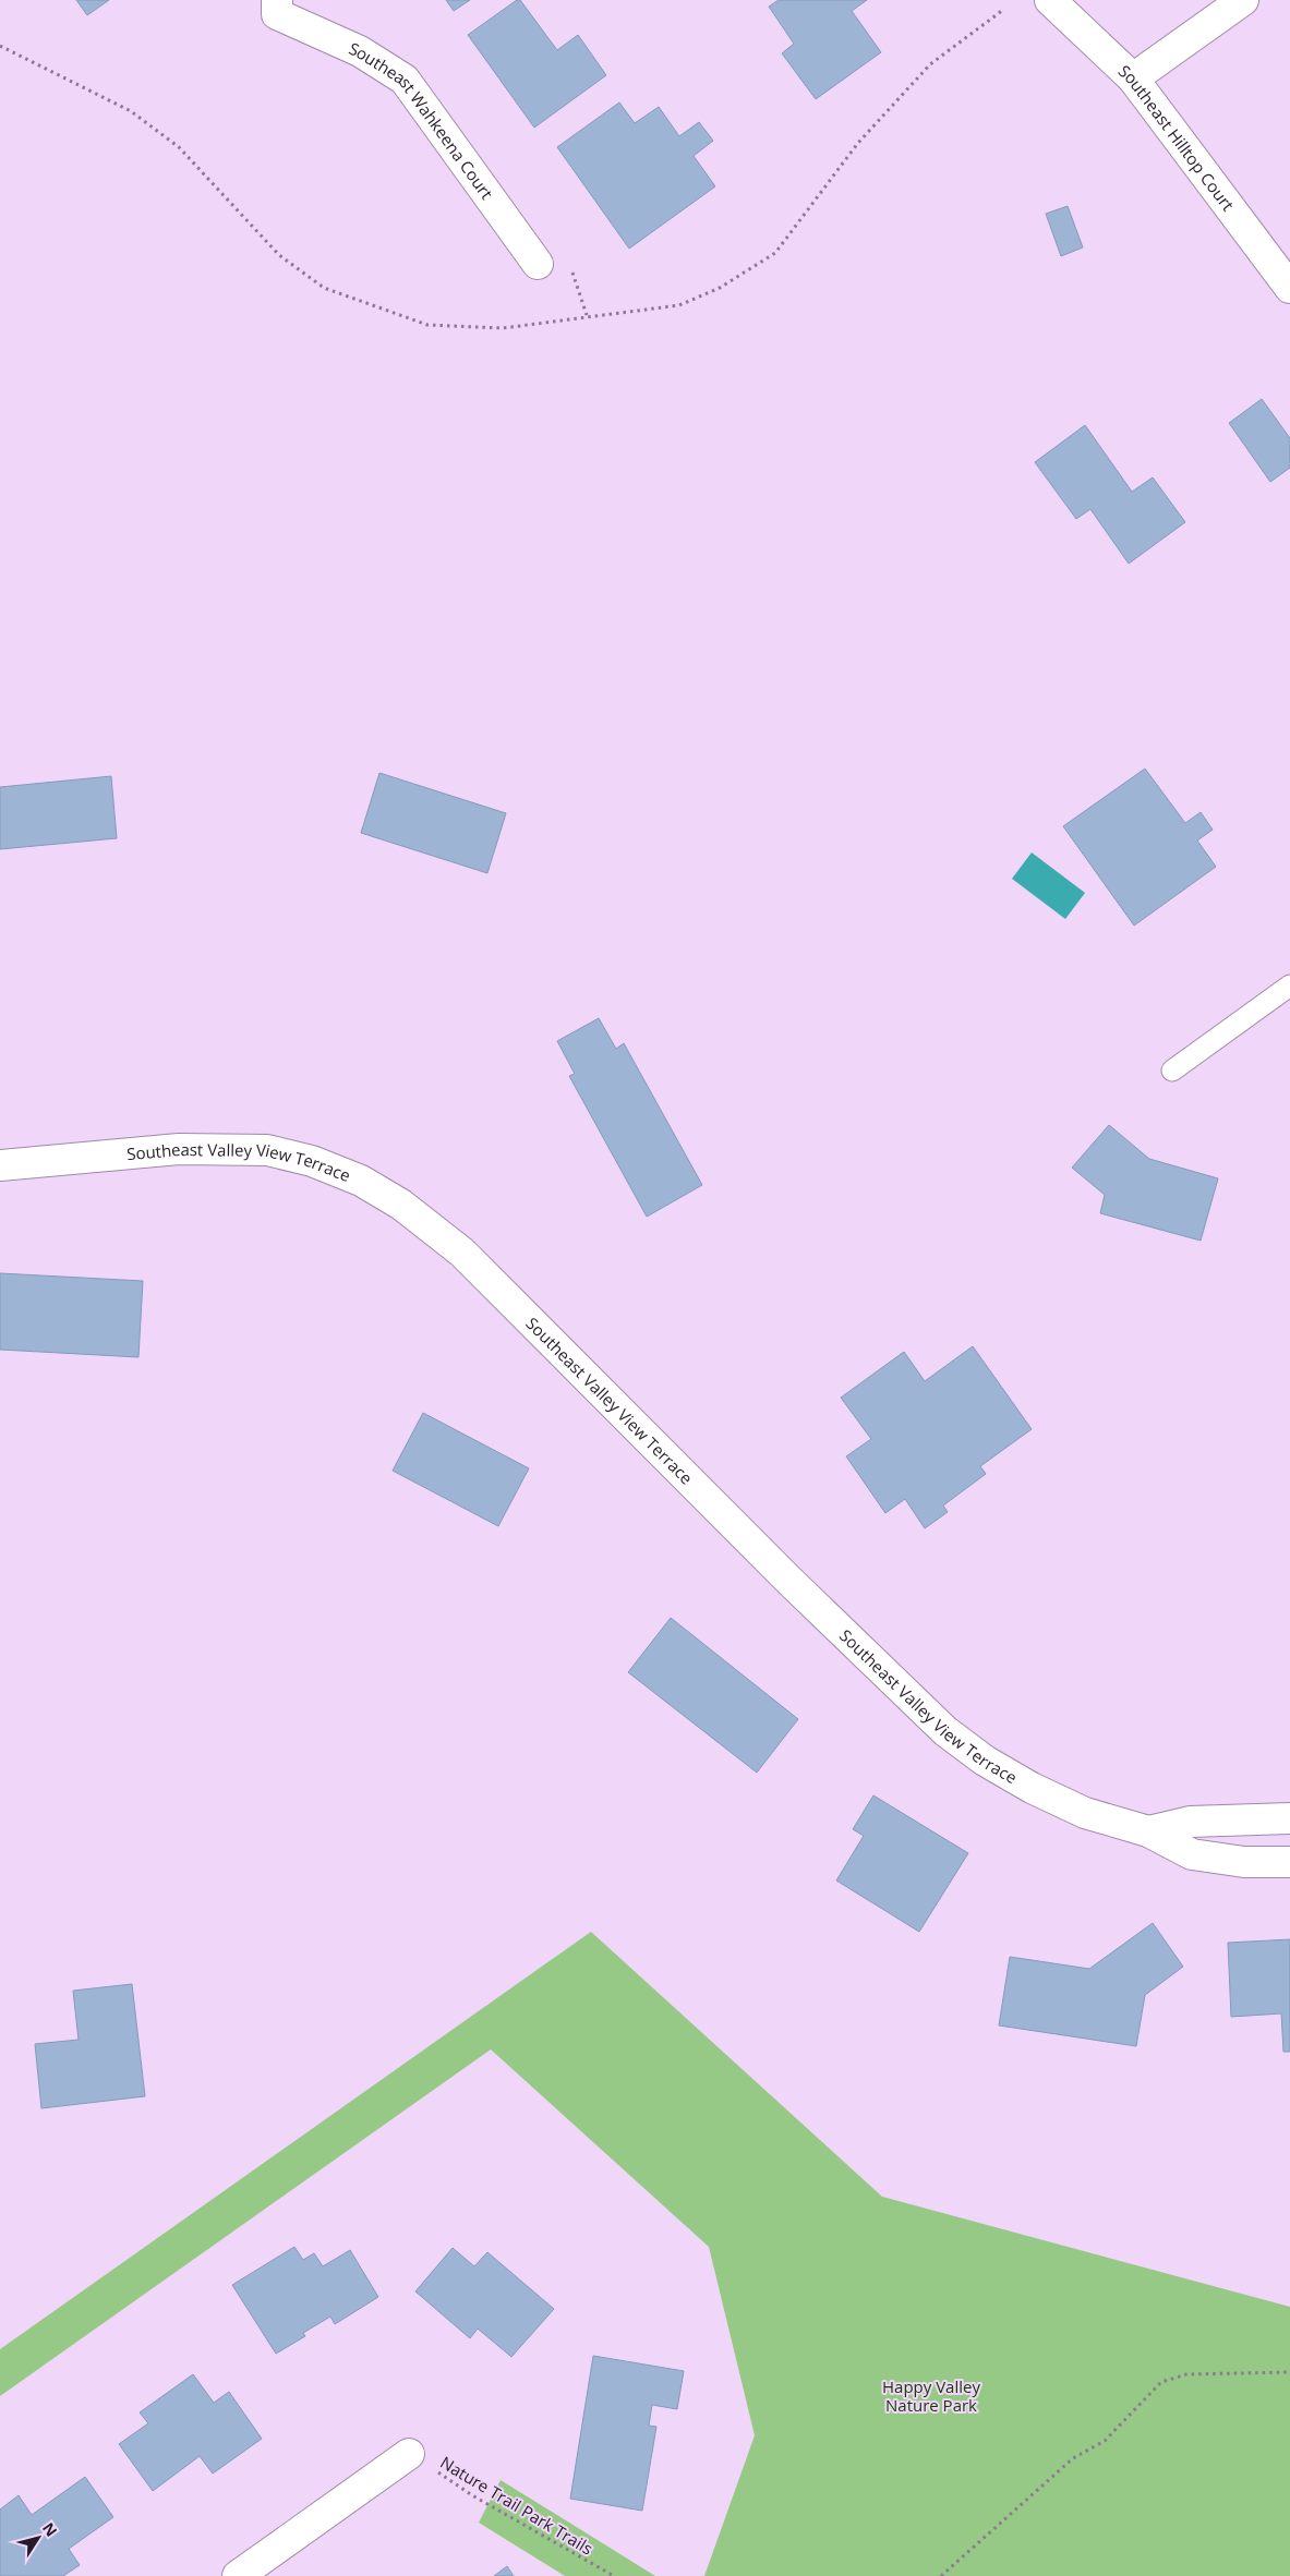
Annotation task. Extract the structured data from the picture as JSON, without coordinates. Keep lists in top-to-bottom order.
{
  "streets": {
    "street": ["Southeast Wahkeena Court", "Southeast Hilltop Court", "Southeast Valley View Terrace"],
    "path": ["Nature Trail Park Trails"]
  },
  "parks": ["Happy Valley Nature Park"],
  "north": "top right"
}
